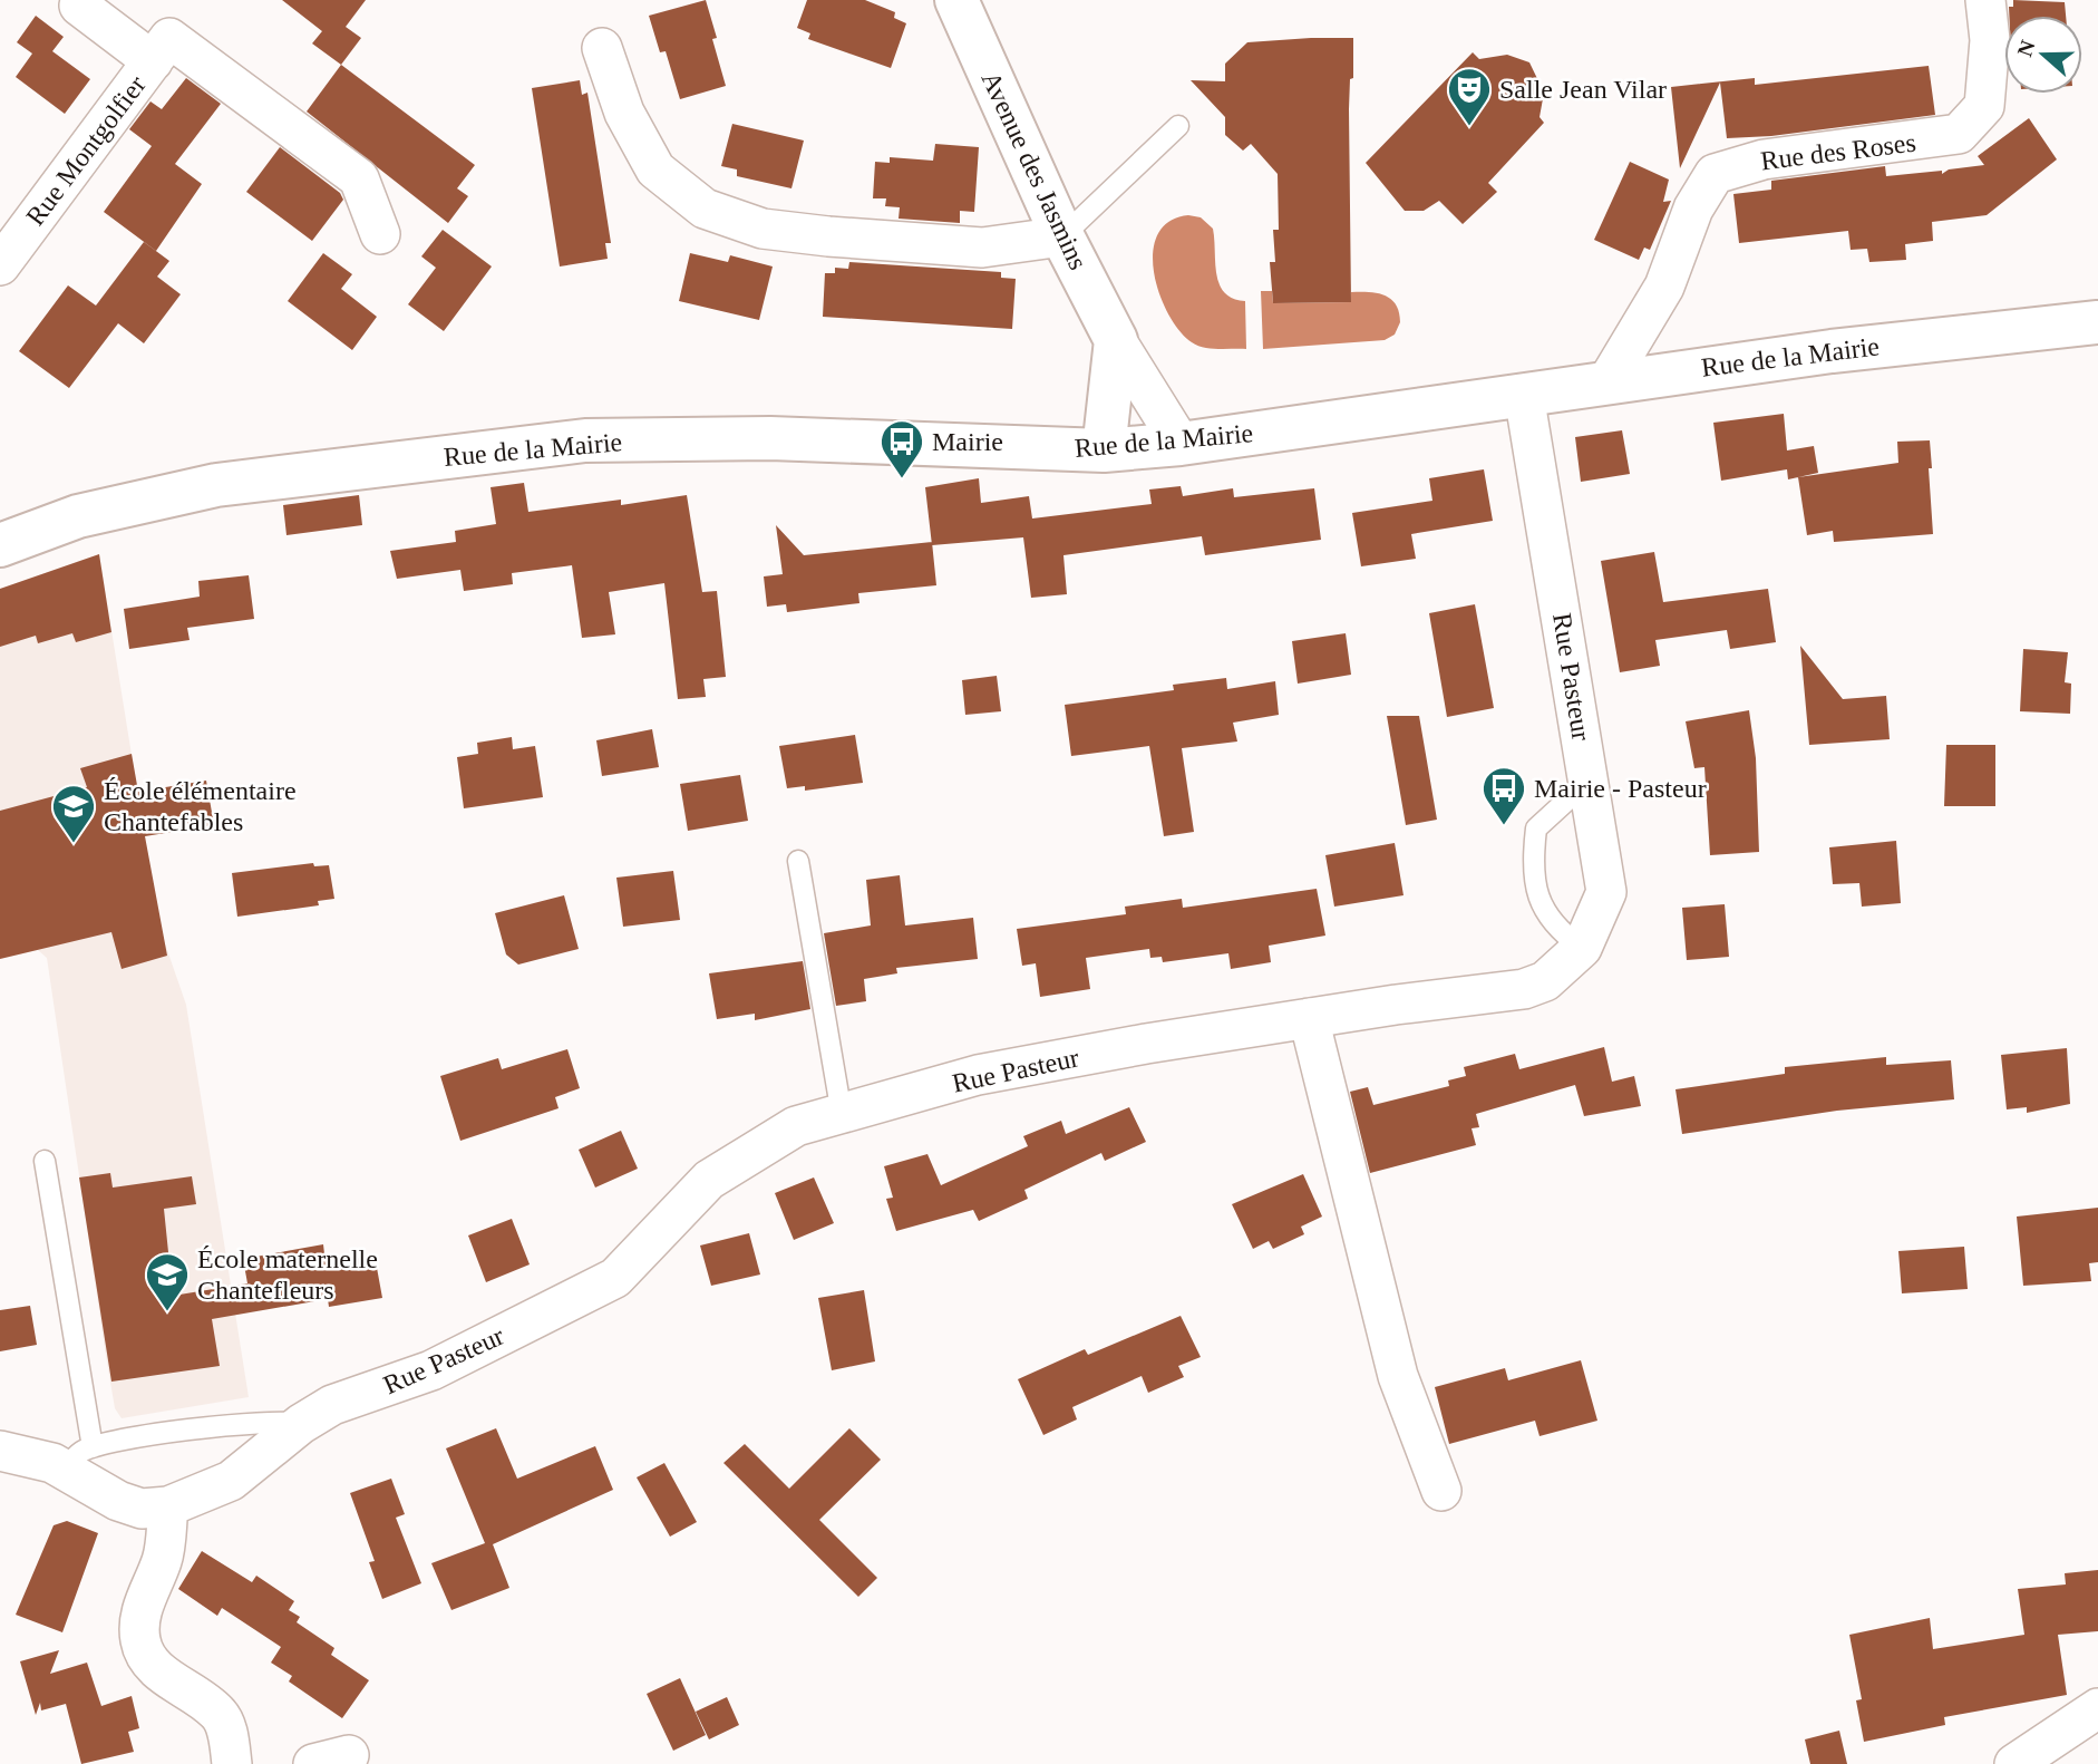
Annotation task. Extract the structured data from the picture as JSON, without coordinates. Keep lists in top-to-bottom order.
{
  "streets": {
    "street": [
      "Rue Montgolfier",
      "Rue des Roses",
      "Avenue des Jasmins",
      "Rue de la Mairie",
      "Rue Pasteur"
    ]
  },
  "crossings": [
    ["Rue des Roses", "Rue de la Mairie"],
    ["Avenue des Jasmins", "Rue de la Mairie"],
    ["Rue de la Mairie", "Rue Pasteur"]
  ],
  "places": {
    "theatre": ["Salle Jean Vilar"],
    "bus stop": ["Mairie", "Mairie - Pasteur"],
    "school or university": ["École élémentaire Chantefables", "École maternelle Chantefleurs"]
  },
  "north": "left"
}
